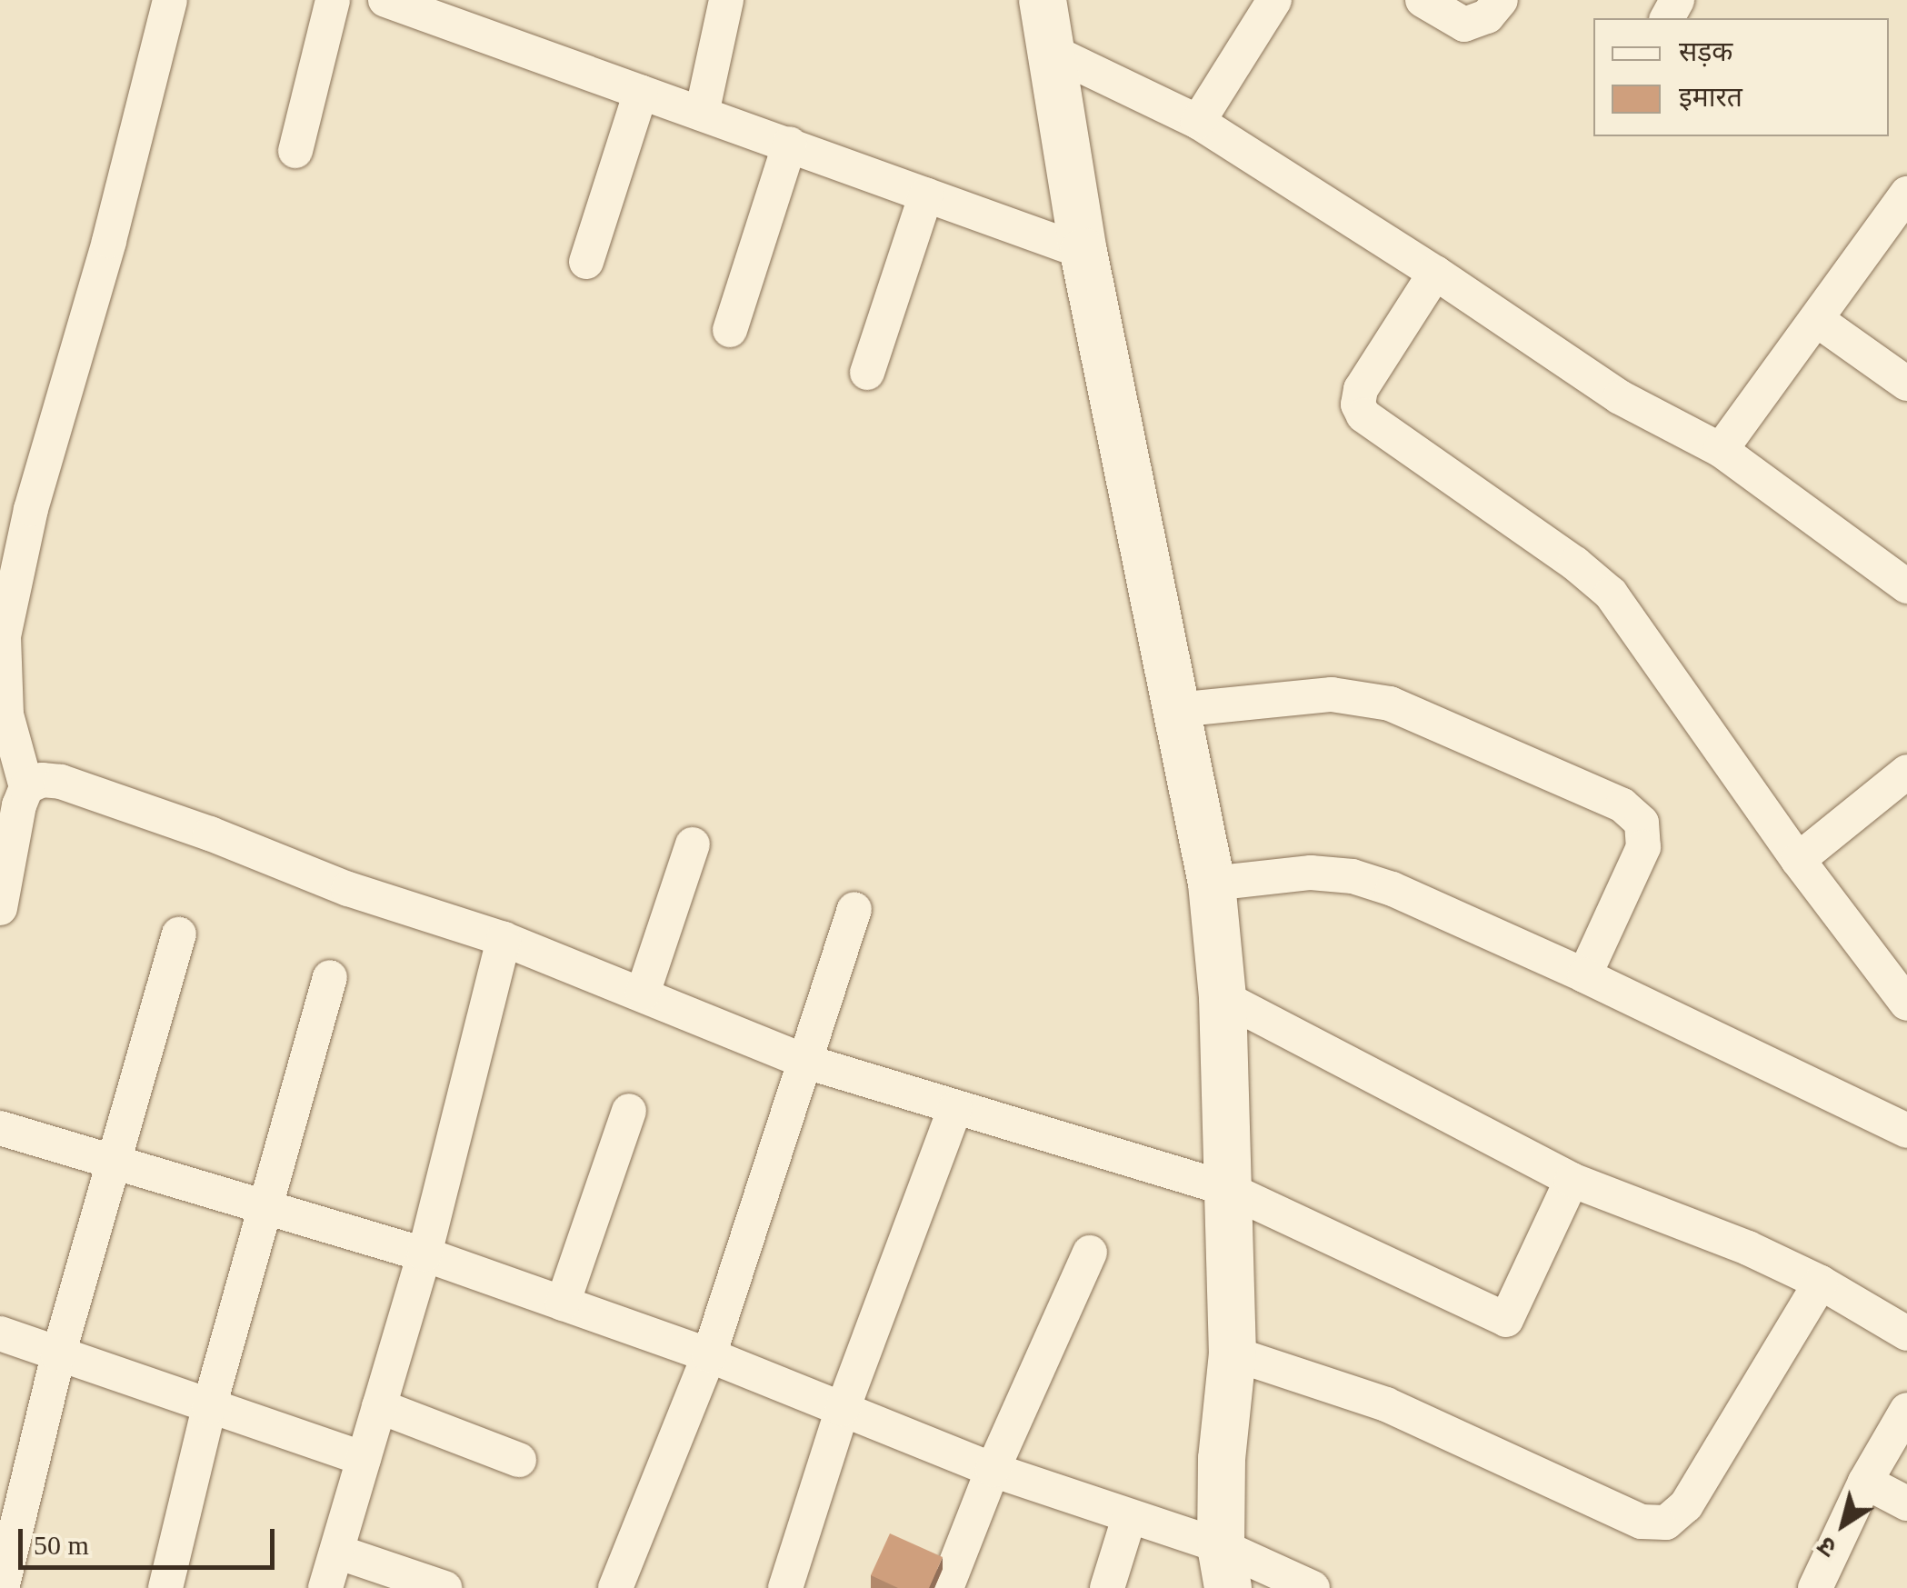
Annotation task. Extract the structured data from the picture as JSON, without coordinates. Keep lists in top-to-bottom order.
{
  "legend": ["सड़क", "इमारत"],
  "scale_bar": "50 m",
  "north": "bottom left"
}
